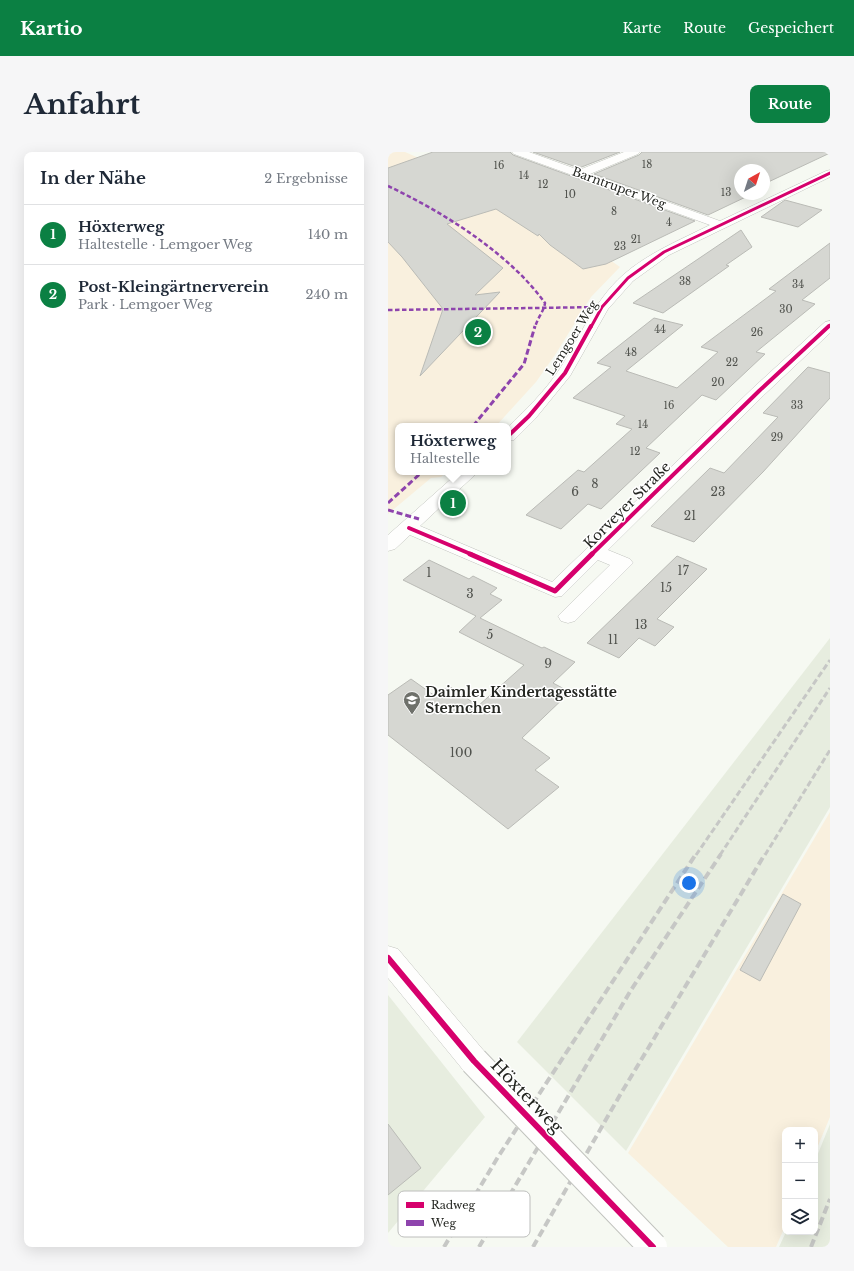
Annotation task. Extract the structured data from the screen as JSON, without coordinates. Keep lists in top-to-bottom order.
{
  "streets": {
    "street": [
      "Barntruper Weg",
      "Lemgoer Weg",
      "Korveyer Straße",
      "Höxterweg"
    ]
  },
  "crossings": [
    ["Barntruper Weg", "Lemgoer Weg"]
  ],
  "places": {
    "school or university": ["Daimler Kindertagesstätte Sternchen"]
  },
  "house_numbers": [
    "18",
    "16",
    "14",
    "12",
    "13",
    "10",
    "8",
    "4",
    "21",
    "23",
    "38",
    "34",
    "30",
    "44",
    "26",
    "48",
    "22",
    "20",
    "16",
    "33",
    "14",
    "29",
    "12",
    "8",
    "6",
    "23",
    "21",
    "17",
    "1",
    "15",
    "3",
    "13",
    "5",
    "11",
    "9",
    "100"
  ],
  "legend": ["Radweg", "Weg"],
  "north": "top right",
  "page": {
    "header": "Kartio",
    "nav": ["Karte", "Route", "Gespeichert"],
    "buttons": "Route",
    "title": "Anfahrt",
    "heading": ["In der Nähe", "2 Ergebnisse"],
    "list": [
      {
        "mark": "1",
        "name": "Höxterweg",
        "note": "Haltestelle · Lemgoer Weg",
        "value": "140 m"
      },
      {
        "mark": "2",
        "name": "Post-Kleingärtnerverein",
        "note": "Park · Lemgoer Weg",
        "value": "240 m"
      }
    ],
    "pins": ["2", "1"],
    "popup": ["Höxterweg", "Haltestelle"],
    "map_buttons": ["+", "−"]
  }
}
